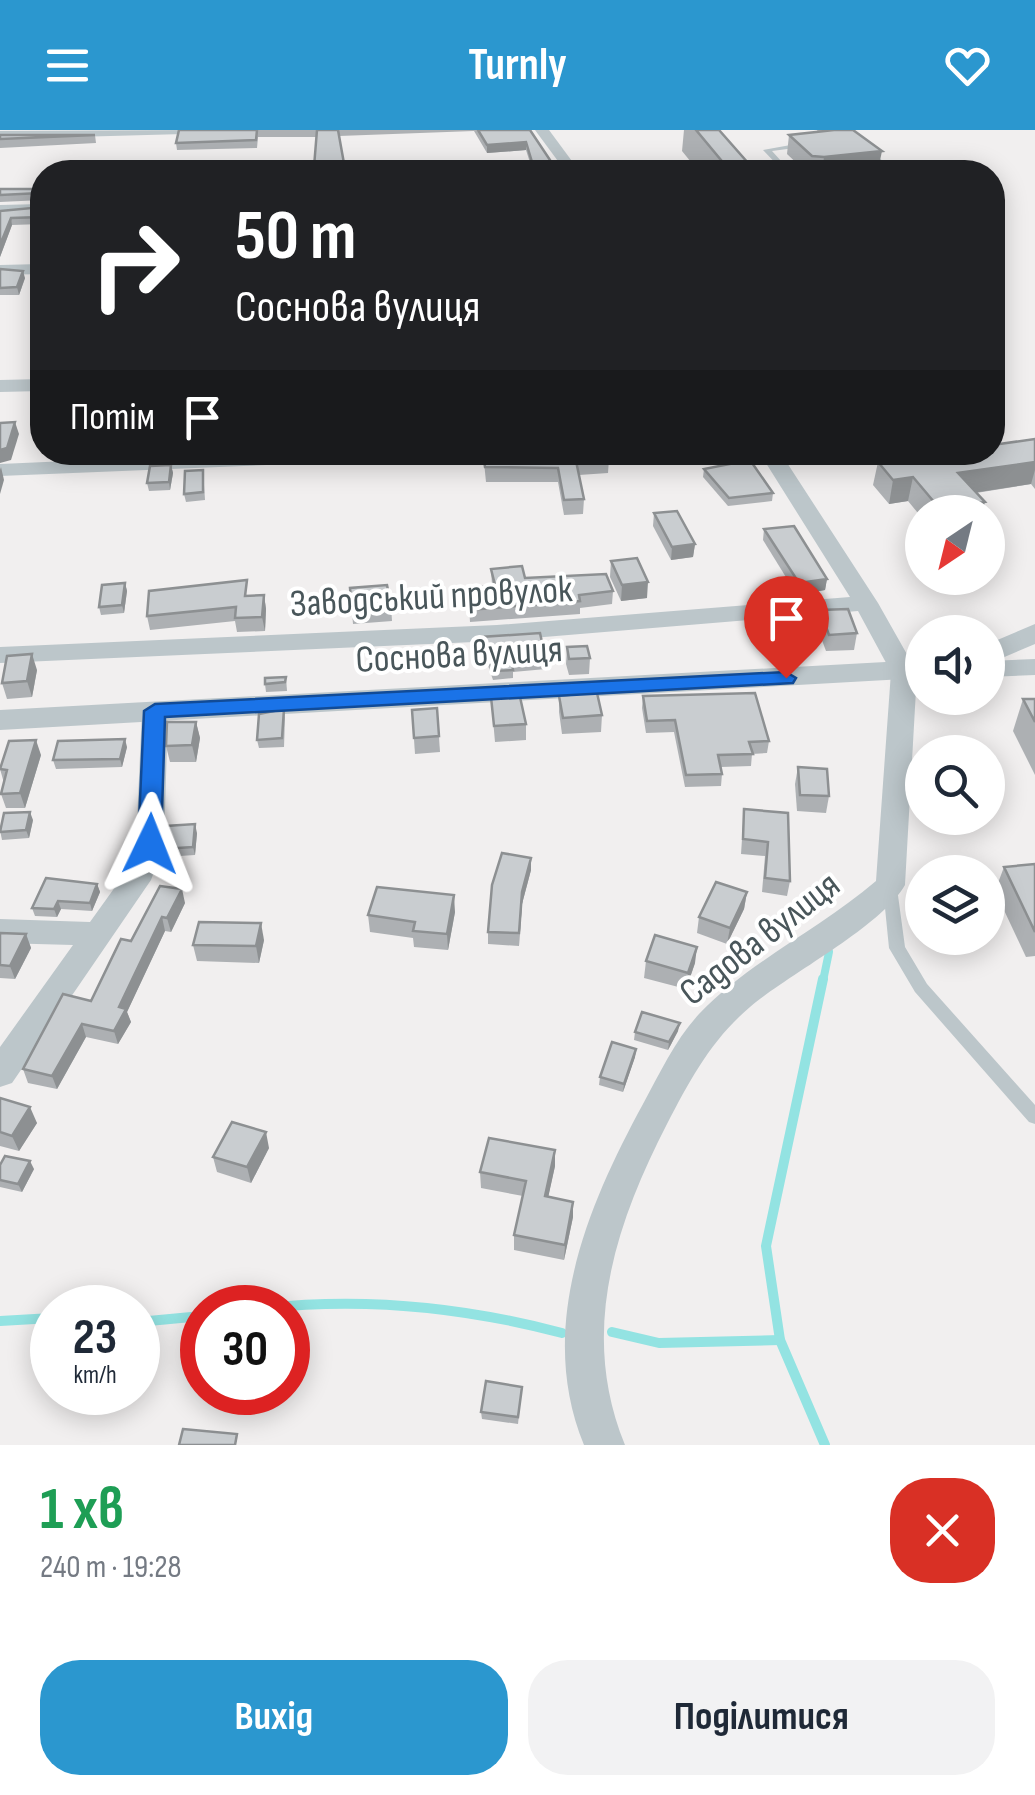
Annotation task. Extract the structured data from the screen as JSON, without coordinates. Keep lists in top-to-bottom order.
{
  "streets": {
    "street": ["Заводський провулок", "Соснова вулиця", "Садова вулиця"]
  },
  "north": "bottom left",
  "page": {
    "header": "Turnly",
    "turn": ["50 m", "Соснова вулиця"],
    "then": "Потім",
    "speed": "23 km/h",
    "limit": "30",
    "heading": ["1 хв", "240 m · 19:28"],
    "buttons": ["Вихід", "Поділитися"]
  }
}
